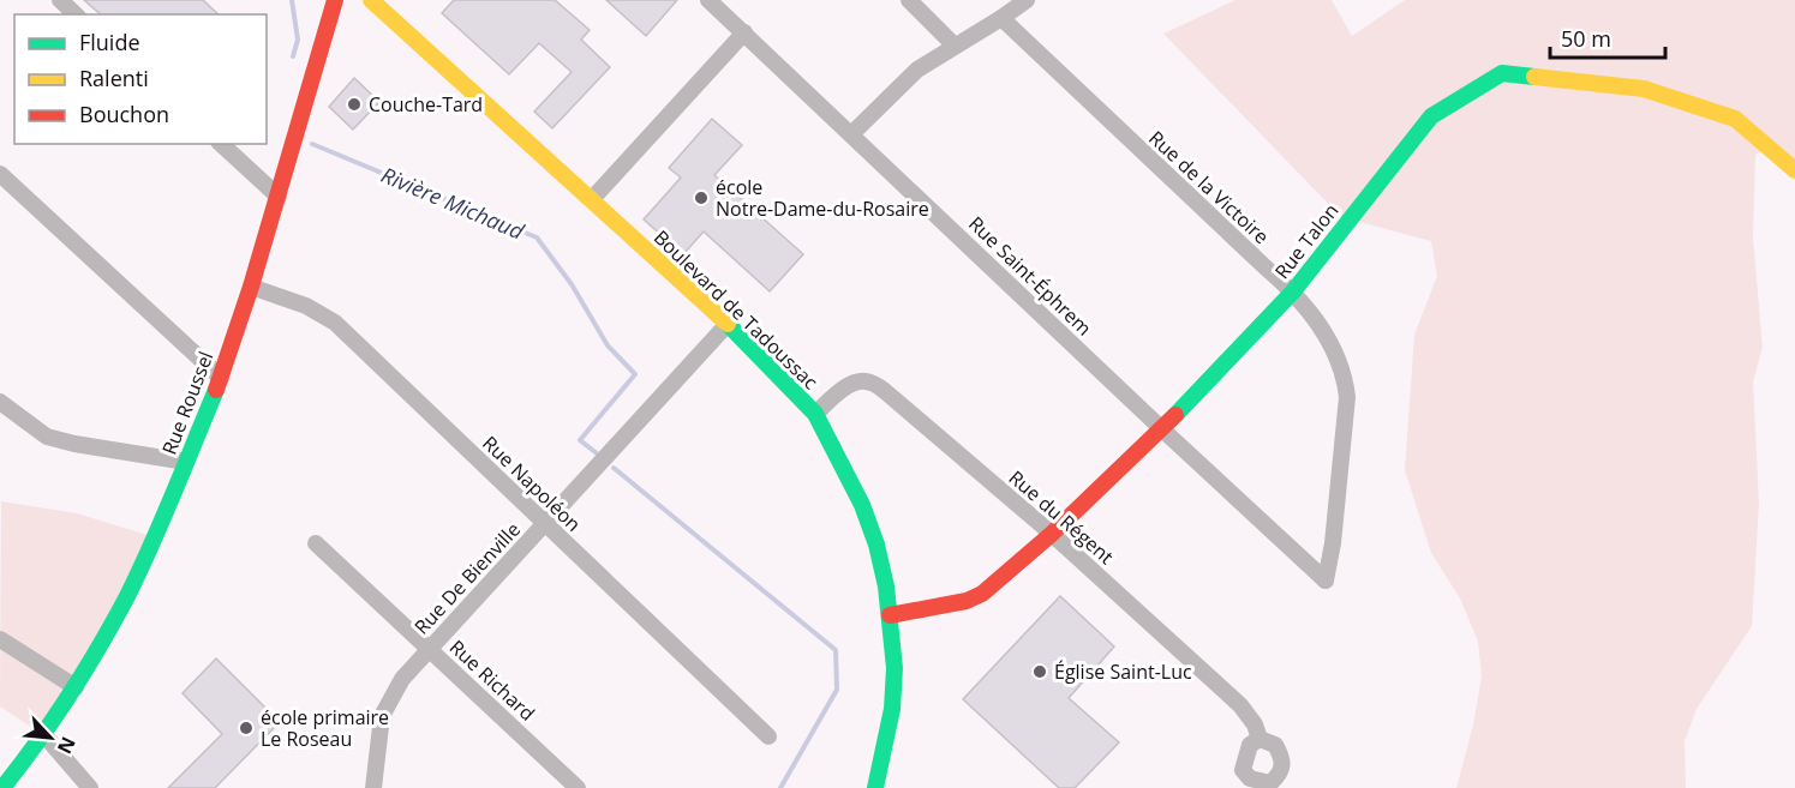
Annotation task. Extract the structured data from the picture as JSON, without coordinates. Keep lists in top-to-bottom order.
{
  "streets": {
    "street": [
      "Rue de la Victoire",
      "Rue Talon",
      "Rue Saint-Éphrem",
      "Boulevard de Tadoussac",
      "Rue Roussel",
      "Rue Napoléon",
      "Rue du Régent",
      "Rue De Bienville",
      "Rue Richard"
    ]
  },
  "crossings": [
    ["Rue de la Victoire", "Rue Talon"],
    ["Rue de la Victoire", "Rue Saint-Éphrem"],
    ["Rue Talon", "Rue Saint-Éphrem"],
    ["Rue Talon", "Boulevard de Tadoussac"],
    ["Rue Talon", "Rue du Régent"],
    ["Boulevard de Tadoussac", "Rue du Régent"],
    ["Boulevard de Tadoussac", "Rue De Bienville"],
    ["Rue Roussel", "Rue Napoléon"],
    ["Rue Napoléon", "Rue De Bienville"],
    ["Rue De Bienville", "Rue Richard"]
  ],
  "water": ["Rivière Michaud"],
  "places": [
    "Couche-Tard",
    "école Notre-Dame-du-Rosaire",
    "Église Saint-Luc",
    "école primaire Le Roseau"
  ],
  "legend": ["Fluide", "Ralenti", "Bouchon"],
  "scale_bar": "50 m",
  "north": "bottom right"
}
